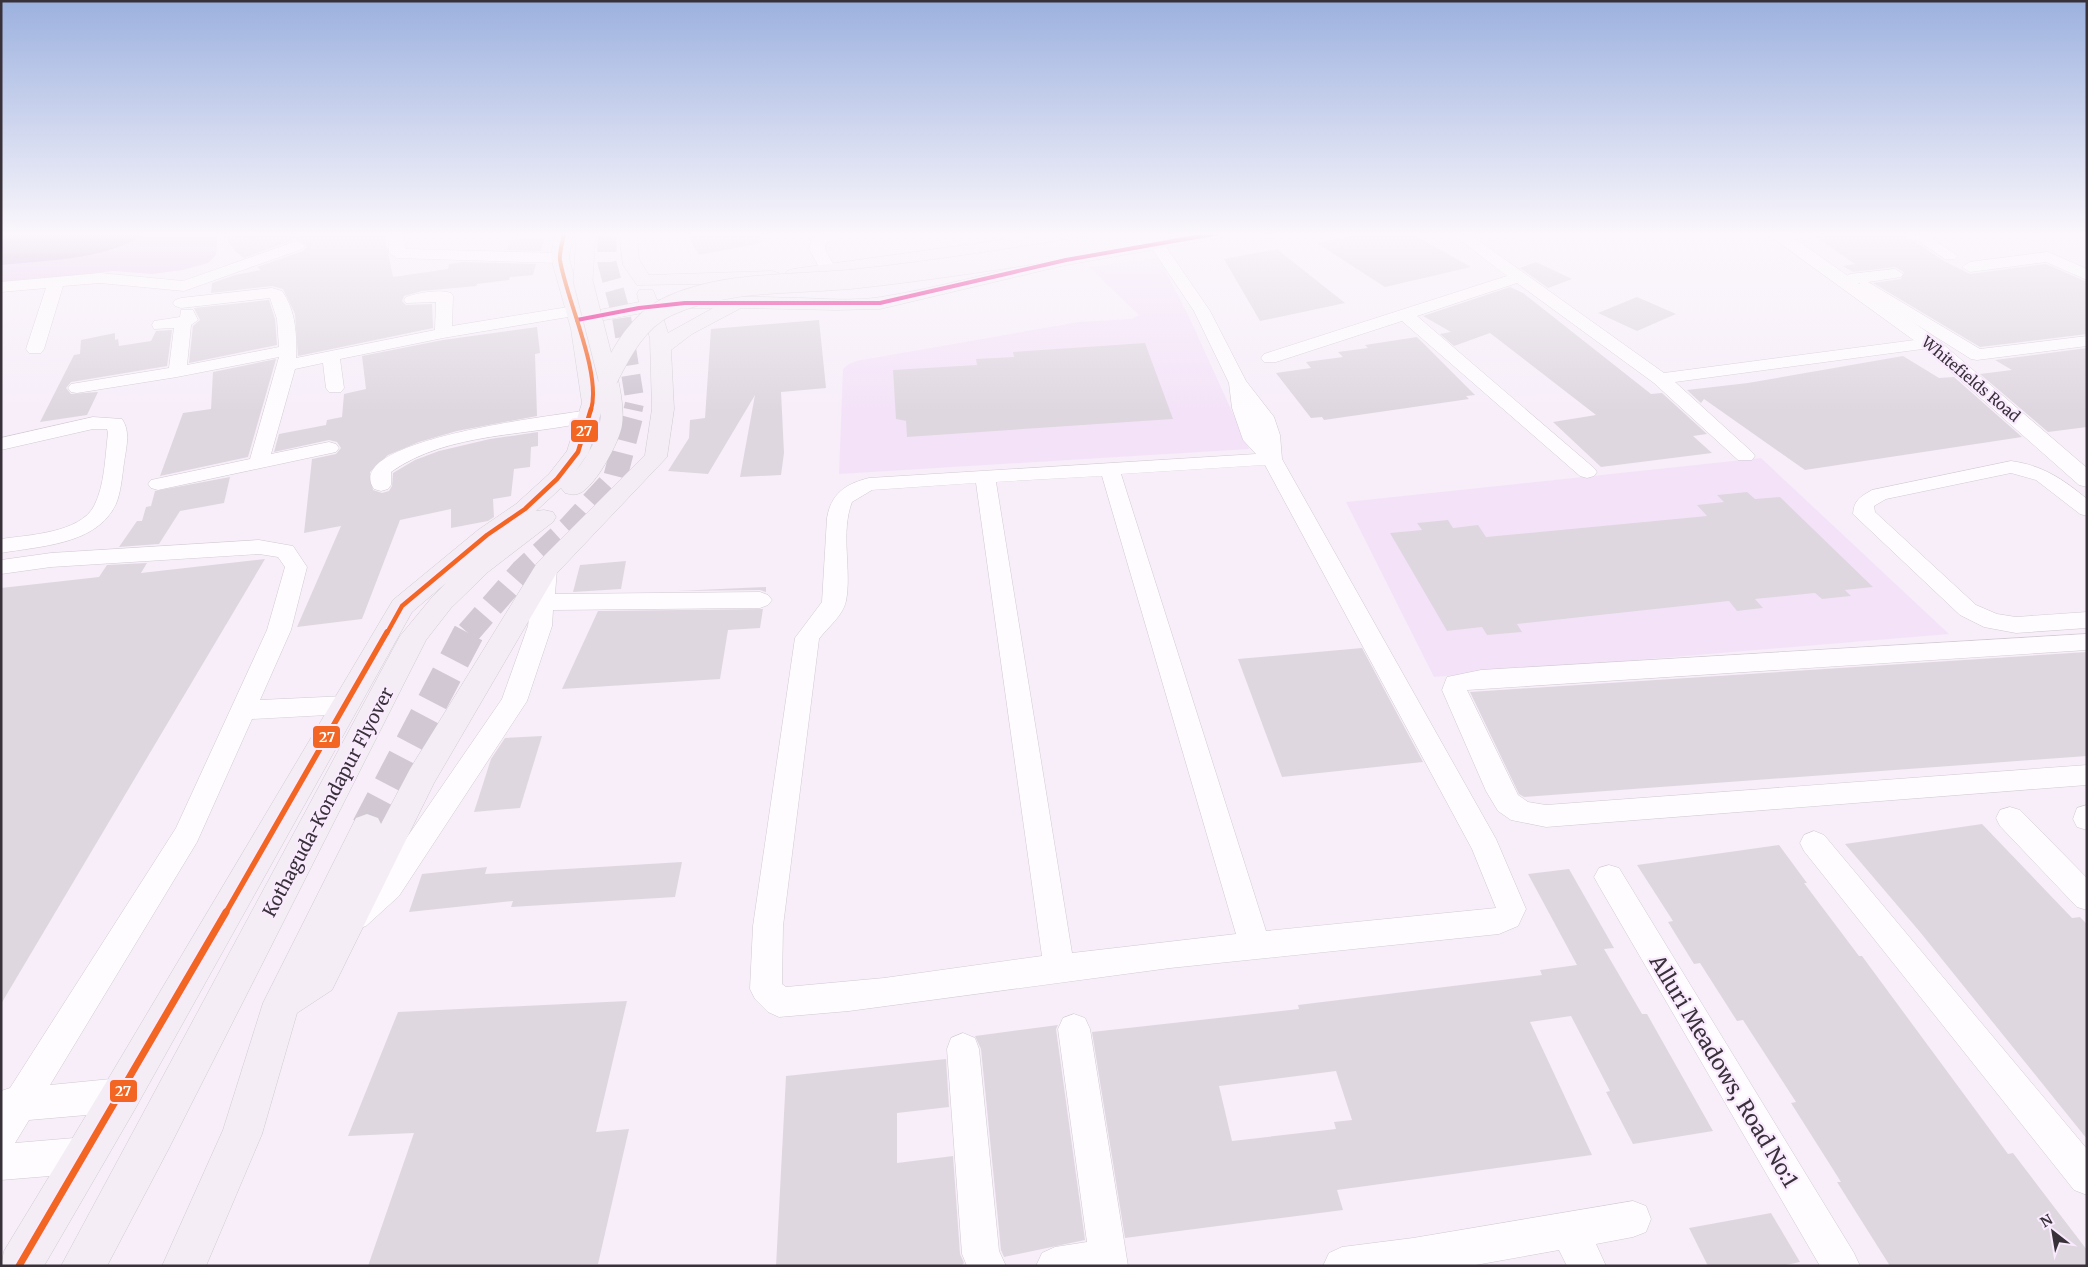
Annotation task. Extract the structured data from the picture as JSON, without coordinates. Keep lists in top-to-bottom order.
{
  "streets": {
    "main road": ["Kothaguda-Kondapur Flyover"],
    "street": ["Whitefields Road", "Alluri Meadows, Road No:1"]
  },
  "lines": ["transit line 27"],
  "north": "top left"
}
